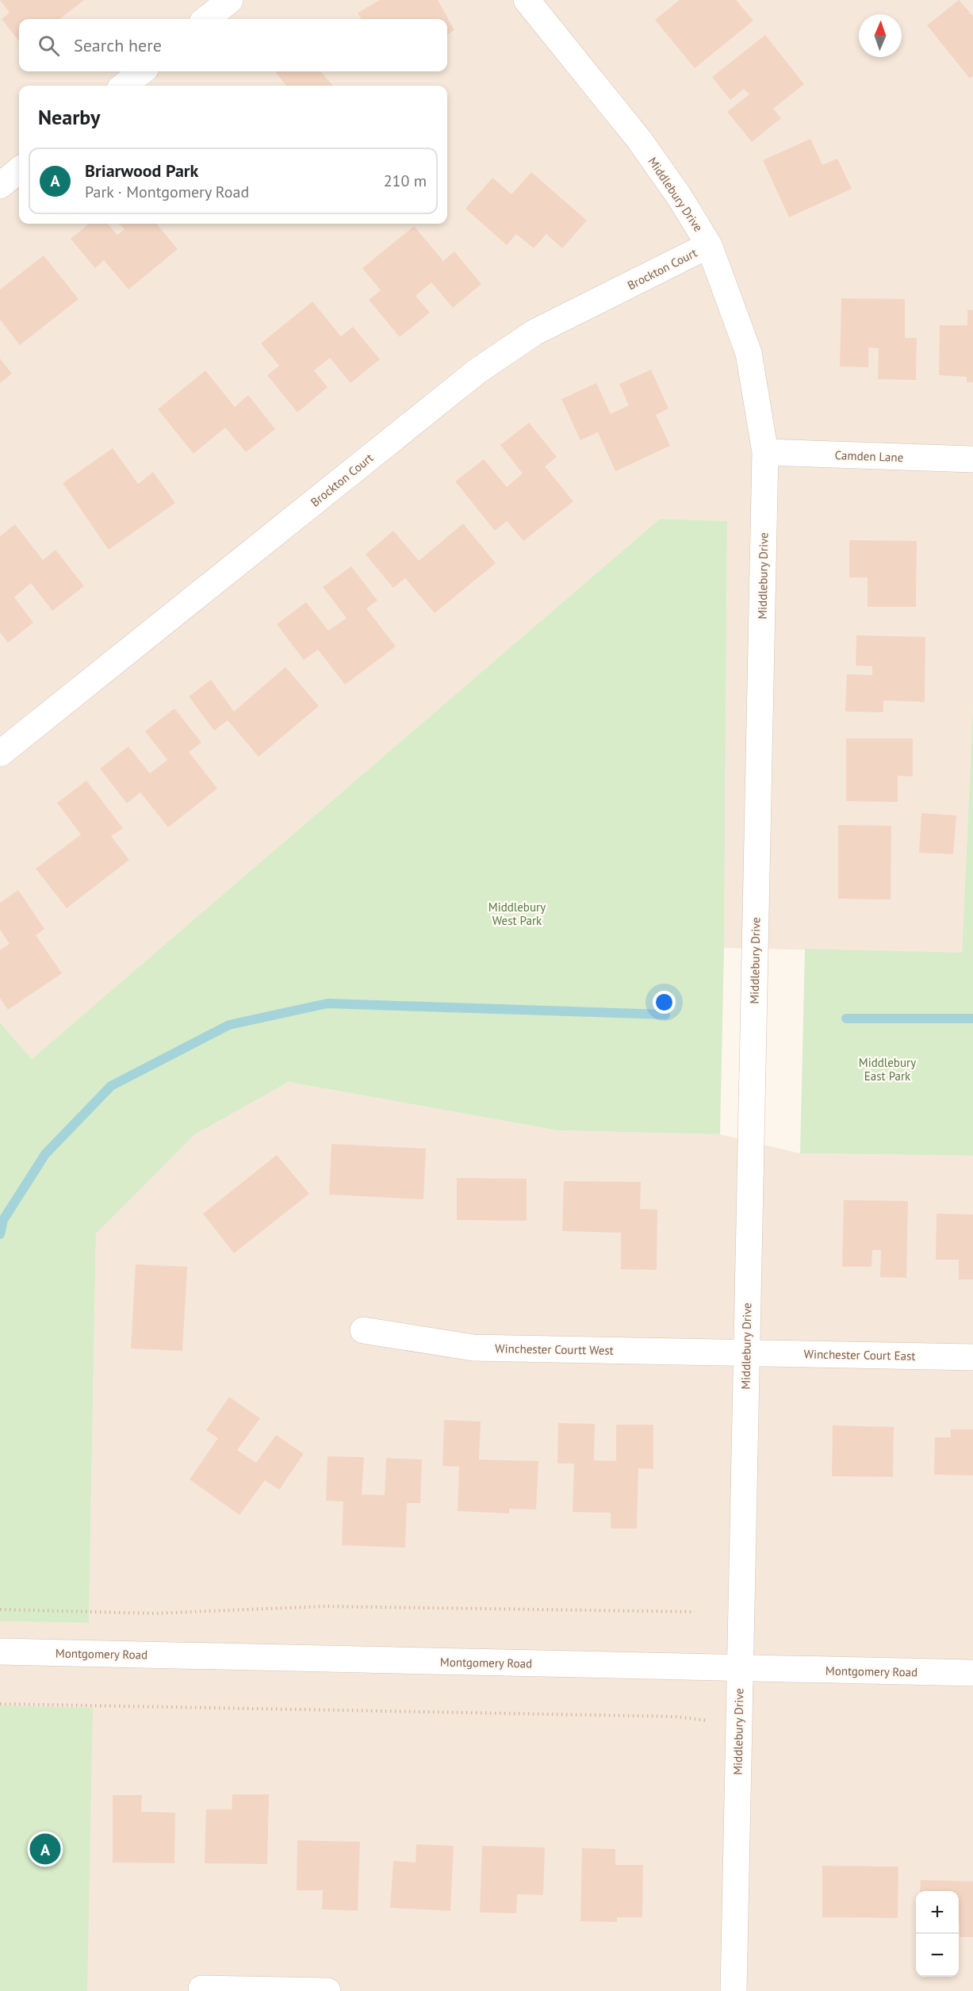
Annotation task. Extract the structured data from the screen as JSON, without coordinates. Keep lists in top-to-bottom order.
{
  "streets": {
    "street": [
      "Middlebury Drive",
      "Brockton Court",
      "Camden Lane",
      "Winchester Courtt West",
      "Winchester Court East",
      "Montgomery Road"
    ]
  },
  "crossings": [
    ["Middlebury Drive", "Brockton Court"],
    ["Middlebury Drive", "Camden Lane"],
    ["Middlebury Drive", "Winchester Courtt West"],
    ["Middlebury Drive", "Winchester Court East"],
    ["Middlebury Drive", "Montgomery Road"],
    ["Winchester Courtt West", "Winchester Court East"]
  ],
  "parks": ["Middlebury West Park", "Middlebury East Park"],
  "north": "top",
  "page": {
    "search": "Search here",
    "heading": "Nearby",
    "list": [
      {
        "mark": "A",
        "name": "Briarwood Park",
        "note": "Park · Montgomery Road",
        "value": "210 m"
      }
    ],
    "pins": "A",
    "map_buttons": ["+", "−"]
  }
}
